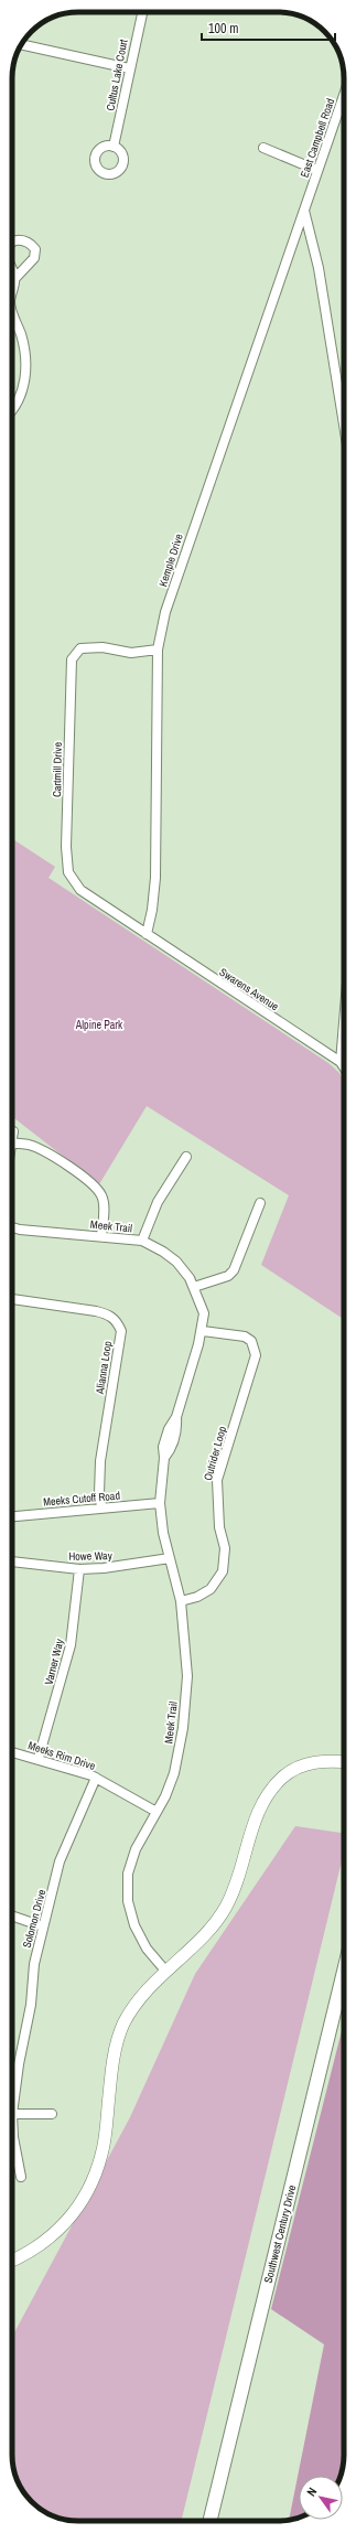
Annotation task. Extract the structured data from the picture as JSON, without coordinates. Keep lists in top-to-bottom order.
{
  "streets": {
    "main road": ["Southwest Century Drive"],
    "street": [
      "Cultus Lake Court",
      "East Campbell Road",
      "Kemple Drive",
      "Cartmill Drive",
      "Swarens Avenue",
      "Meek Trail",
      "Alianna Loop",
      "Outrider Loop",
      "Meeks Cutoff Road",
      "Howe Way",
      "Varner Way",
      "Meeks Rim Drive",
      "Solomon Drive"
    ]
  },
  "crossings": [
    ["East Campbell Road", "Kemple Drive"],
    ["Kemple Drive", "Cartmill Drive"],
    ["Kemple Drive", "Swarens Avenue"],
    ["Cartmill Drive", "Swarens Avenue"],
    ["Meek Trail", "Outrider Loop"],
    ["Meek Trail", "Meeks Cutoff Road"],
    ["Meek Trail", "Howe Way"],
    ["Meek Trail", "Meeks Rim Drive"],
    ["Alianna Loop", "Meeks Cutoff Road"],
    ["Howe Way", "Varner Way"],
    ["Varner Way", "Meeks Rim Drive"],
    ["Meeks Rim Drive", "Solomon Drive"]
  ],
  "parks": ["Alpine Park"],
  "scale_bar": "100 m",
  "north": "top left"
}
